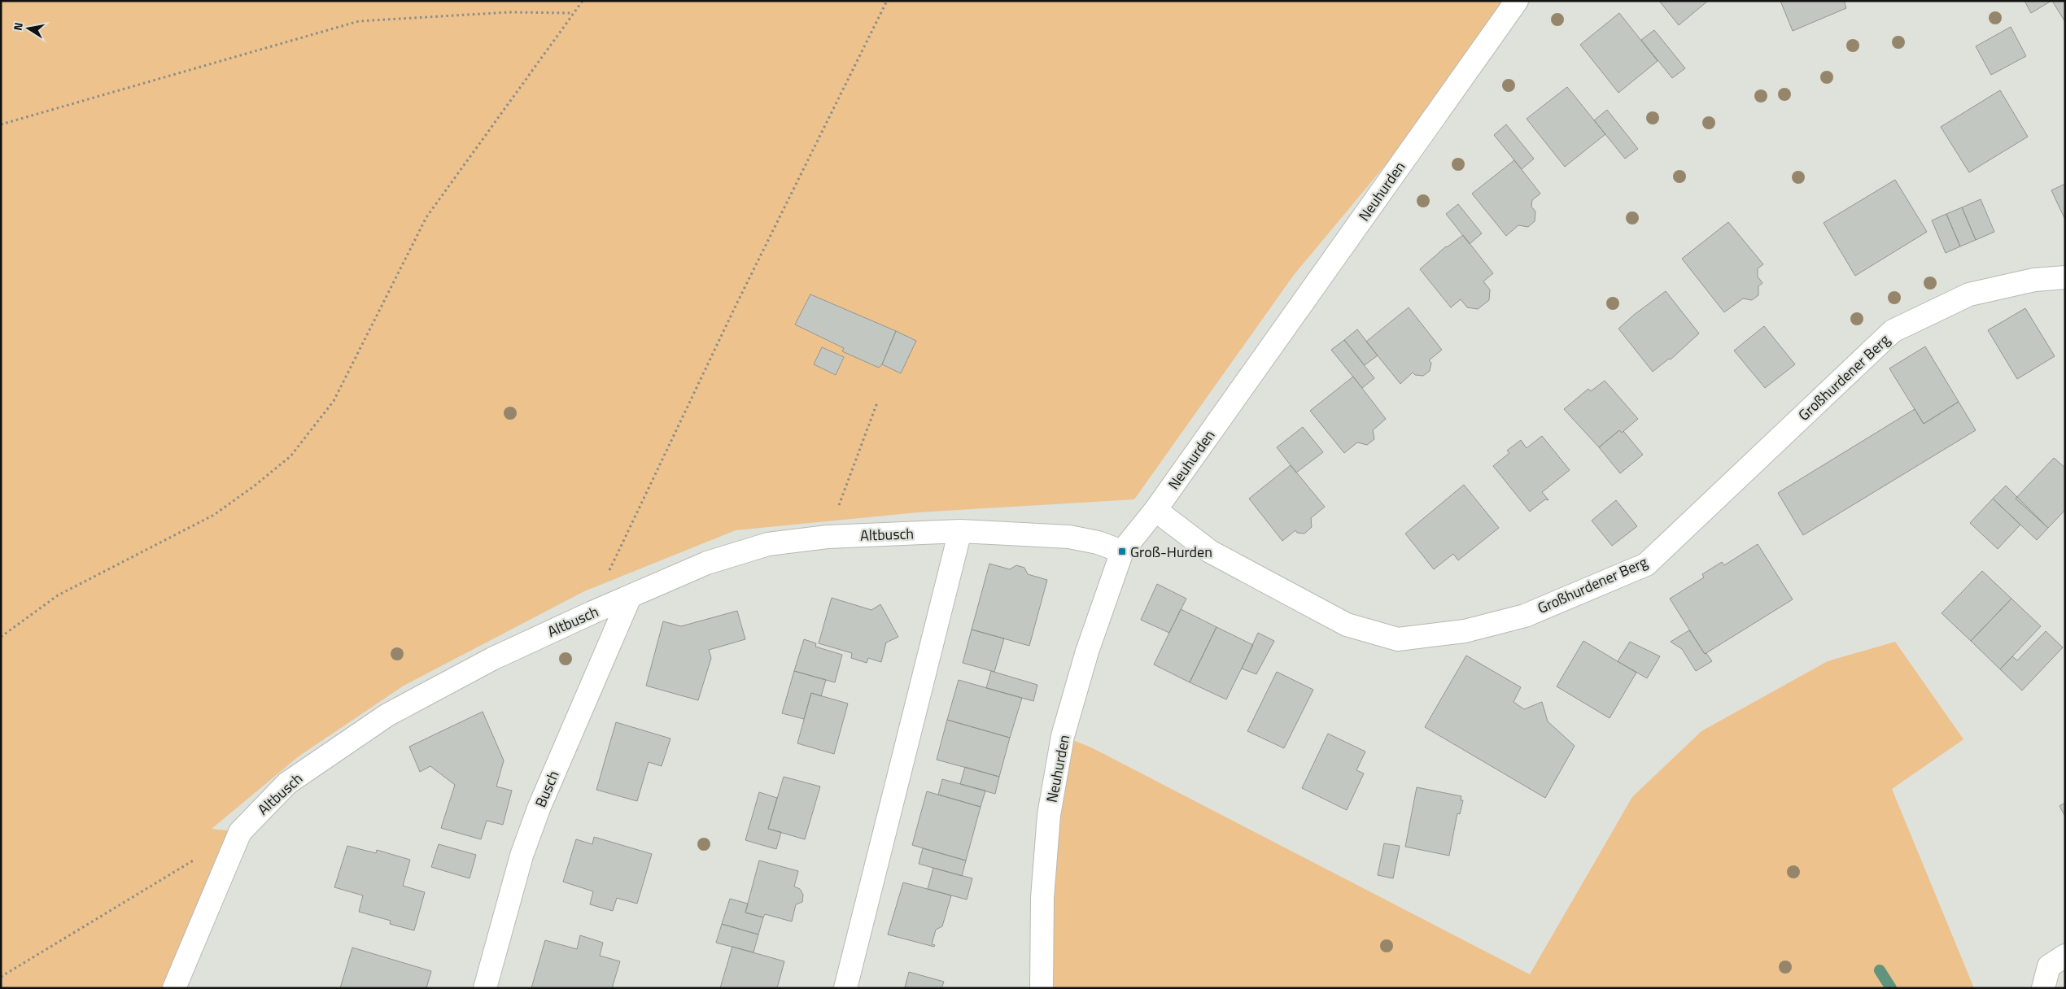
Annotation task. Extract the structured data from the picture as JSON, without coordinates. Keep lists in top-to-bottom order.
{
  "streets": {
    "street": [
      "Neuhurden",
      "Großhurdener Berg",
      "Altbusch",
      "Busch"
    ]
  },
  "crossings": [
    ["Neuhurden", "Großhurdener Berg"],
    ["Neuhurden", "Altbusch"],
    ["Altbusch", "Busch"]
  ],
  "places": {
    "transit": ["Groß-Hurden"]
  },
  "north": "left"
}
